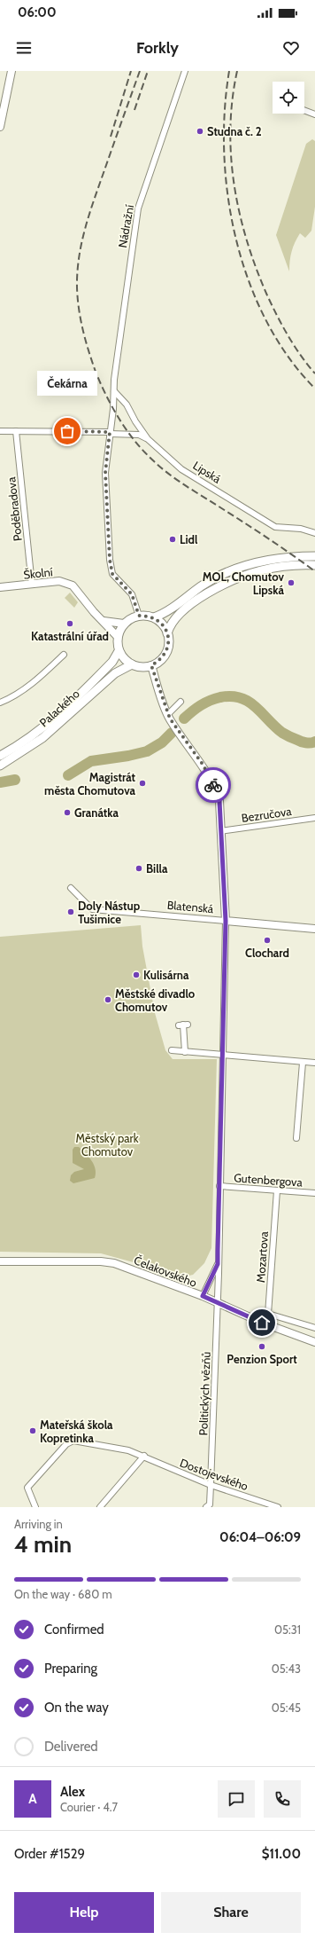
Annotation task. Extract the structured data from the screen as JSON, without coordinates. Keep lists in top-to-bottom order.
{
  "streets": {
    "main road": ["Palackého"],
    "street": [
      "Nádražní",
      "Lipská",
      "Poděbradova",
      "Školní",
      "Bezručova",
      "Blatenská",
      "Gutenbergova",
      "Mozartova",
      "Čelakovského",
      "Politických vězňů",
      "Dostojevského"
    ]
  },
  "crossings": [
    ["Nádražní", "Lipská"],
    ["Nádražní", "Školní"],
    ["Nádražní", "Palackého"],
    ["Poděbradova", "Školní"],
    ["Školní", "Palackého"],
    ["Blatenská", "Politických vězňů"],
    ["Gutenbergova", "Mozartova"],
    ["Gutenbergova", "Politických vězňů"],
    ["Čelakovského", "Politických vězňů"],
    ["Politických vězňů", "Dostojevského"]
  ],
  "parks": ["Městský park Chomutov"],
  "places": [
    "Studna č. 2",
    "Čekárna",
    "Lidl",
    "MOL, Chomutov Lipská",
    "Katastrální úřad",
    "Magistrát města Chomutova",
    "Granátka",
    "Billa",
    "Doly Nástup Tušimice",
    "Clochard",
    "Kulisárna",
    "Městské divadlo Chomutov",
    "Penzion Sport",
    "Mateřská škola Kopretinka"
  ],
  "page": {
    "status": "06:00",
    "header": "Forkly",
    "bubble": "Čekárna",
    "heading": ["4 min", "Arriving in", "06:04–06:09"],
    "panel": [
      "Alex",
      "Courier · 4.7",
      "Order #1529",
      "$11.00"
    ],
    "bar": "On the way · 680 m",
    "list": [
      ["Confirmed", "05:31"],
      ["Preparing", "05:43"],
      ["On the way", "05:45"],
      "Delivered"
    ],
    "round": "A",
    "buttons": ["Help", "Share"]
  }
}
